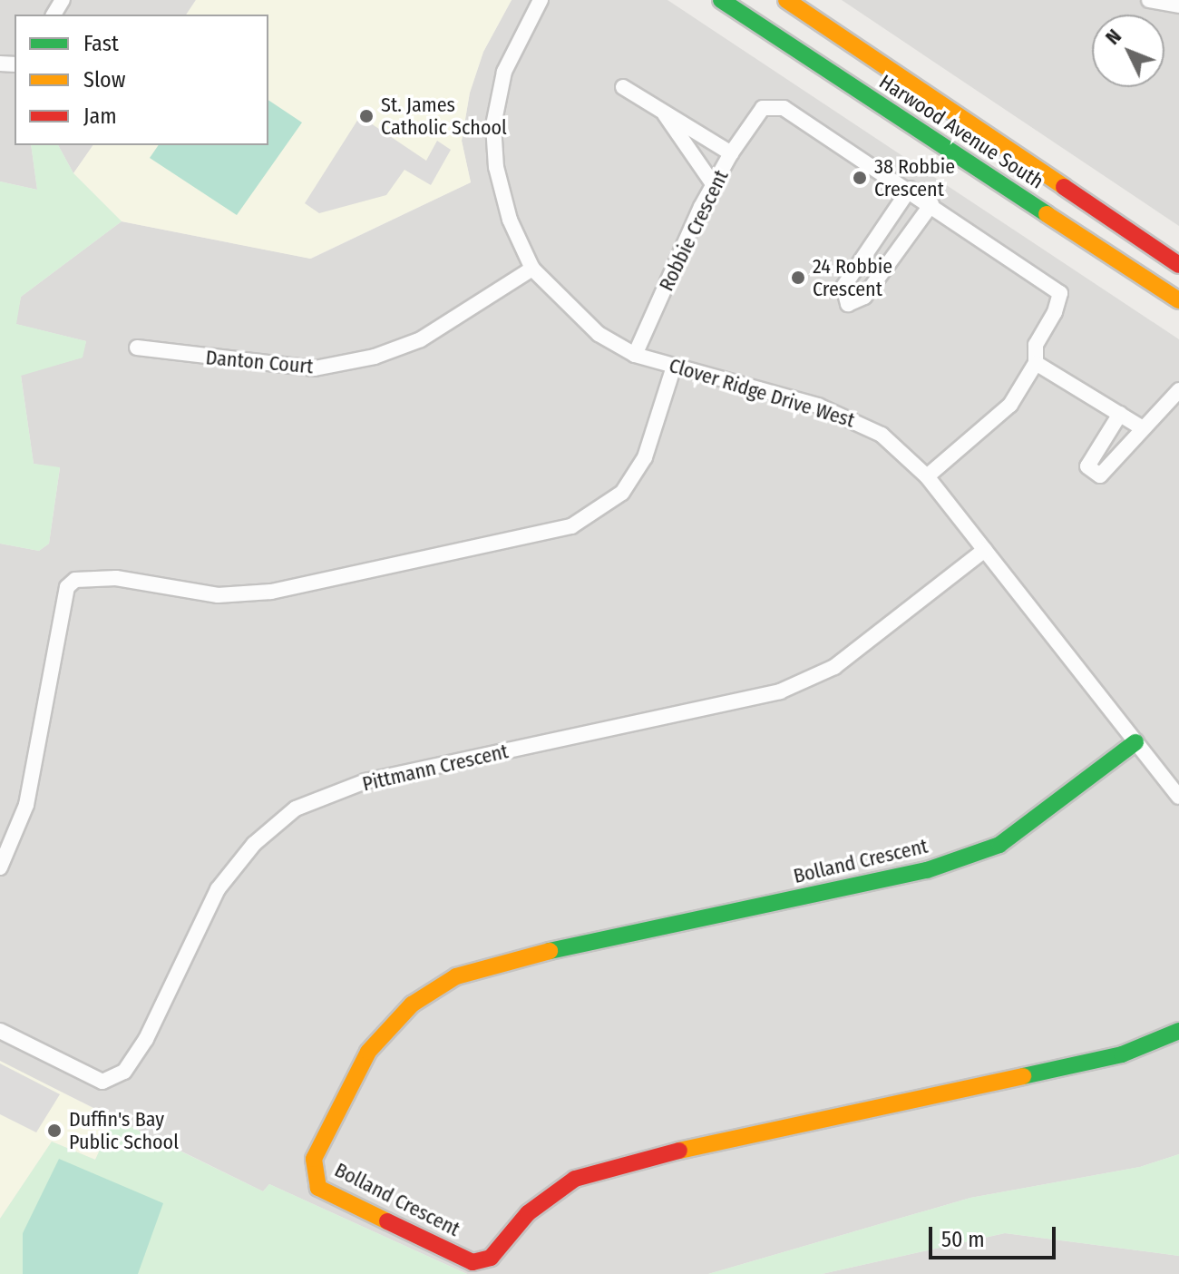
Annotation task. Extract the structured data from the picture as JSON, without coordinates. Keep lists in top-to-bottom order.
{
  "streets": {
    "street": [
      "Harwood Avenue South",
      "Robbie Crescent",
      "Danton Court",
      "Clover Ridge Drive West",
      "Pittmann Crescent",
      "Bolland Crescent"
    ]
  },
  "crossings": [
    ["Robbie Crescent", "Clover Ridge Drive West"],
    ["Danton Court", "Clover Ridge Drive West"],
    ["Clover Ridge Drive West", "Pittmann Crescent"],
    ["Clover Ridge Drive West", "Bolland Crescent"]
  ],
  "places": [
    "St. James Catholic School",
    "38 Robbie Crescent",
    "24 Robbie Crescent",
    "Duffin's Bay Public School"
  ],
  "legend": ["Fast", "Slow", "Jam"],
  "scale_bar": "50 m",
  "north": "top left"
}
